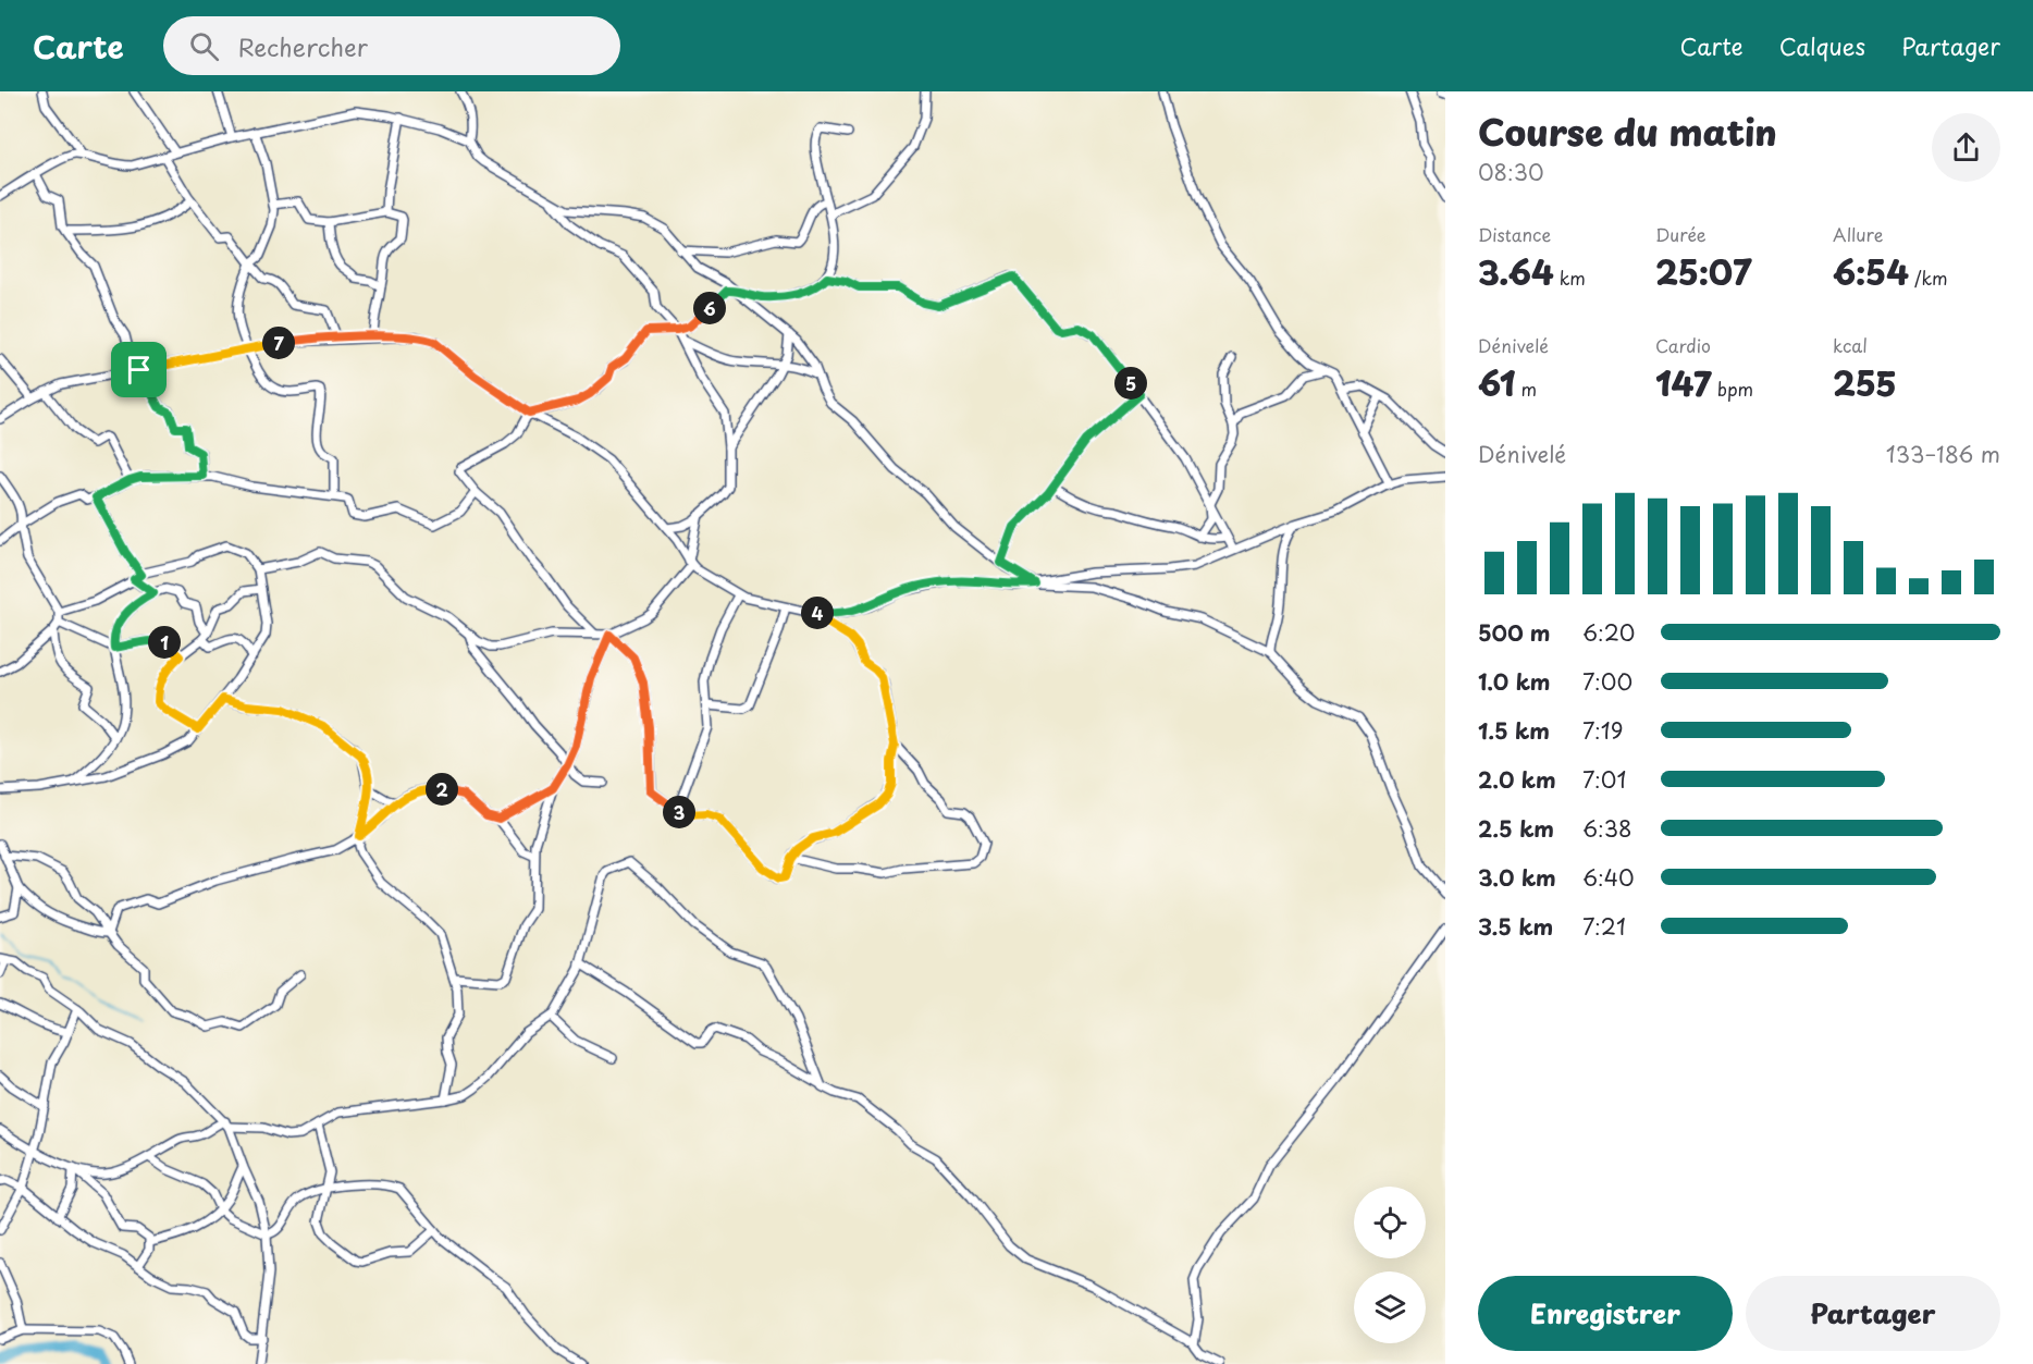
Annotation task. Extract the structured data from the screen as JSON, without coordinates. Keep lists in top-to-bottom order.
{
  "page": {
    "header": "Carte",
    "search": "Rechercher",
    "nav": ["Carte", "Calques", "Partager"],
    "heading": ["Course du matin", "08:30"],
    "stats": [
      ["Distance", "3.64 km"],
      ["Durée", "25:07"],
      ["Allure", "6:54 /km"],
      ["Dénivelé", "61 m"],
      ["Cardio", "147 bpm"],
      ["kcal", "255"]
    ],
    "pins": [
      "6",
      "7",
      "5",
      "4",
      "1",
      "2",
      "3"
    ],
    "chart": ["Dénivelé", "133–186 m"],
    "list": [
      {
        "name": "500 m",
        "note": "6:20"
      },
      {
        "name": "1.0 km",
        "note": "7:00"
      },
      {
        "name": "1.5 km",
        "note": "7:19"
      },
      {
        "name": "2.0 km",
        "note": "7:01"
      },
      {
        "name": "2.5 km",
        "note": "6:38"
      },
      {
        "name": "3.0 km",
        "note": "6:40"
      },
      {
        "name": "3.5 km",
        "note": "7:21"
      }
    ],
    "buttons": ["Enregistrer", "Partager"]
  }
}
